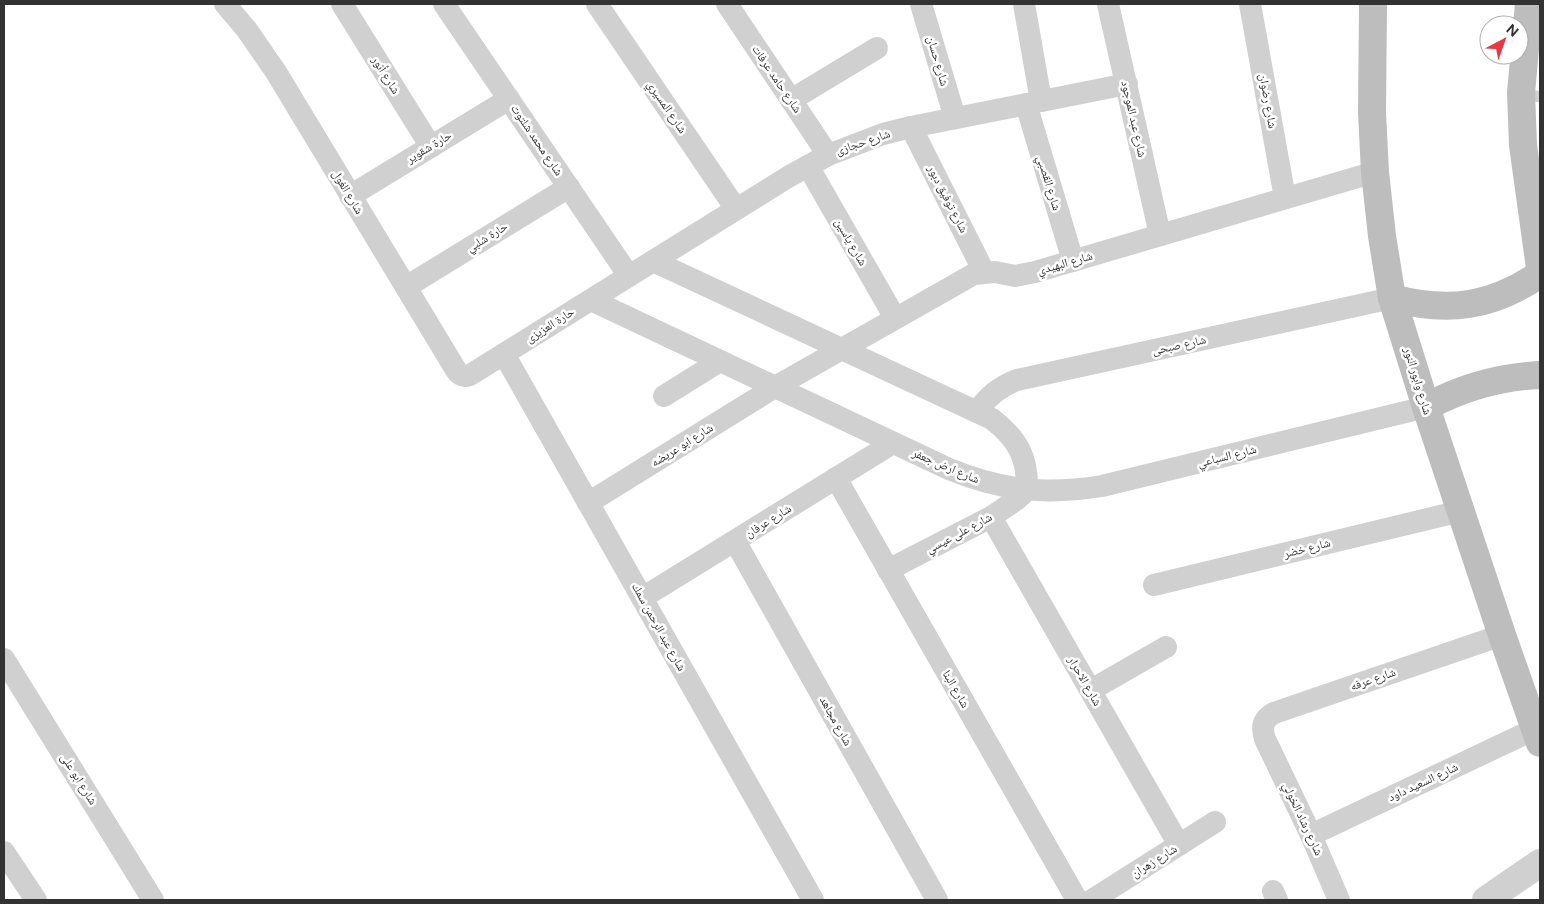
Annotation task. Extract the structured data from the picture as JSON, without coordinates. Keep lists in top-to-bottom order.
{
  "streets": {
    "main road": ["شارع وابور النور"],
    "street": [
      "شارع حسان",
      "شارع أنور",
      "شارع حامد عرفات",
      "شارع رضوان",
      "شارع المسيري",
      "شارع عبد الموجود",
      "شارع محمد شلتوت",
      "شارع حجازى",
      "حارة شقوير",
      "شارع القصبي",
      "شارع الغول",
      "شارع توفيق دبور",
      "حارة شلبي",
      "شارع ياسين",
      "شارع البهيدي",
      "حارة العزيزى",
      "شارع صبحى",
      "شارع ابو عريضه",
      "شارع السباعي",
      "شارع ارض جعفر",
      "شارع عرفان",
      "شارع على عيسي",
      "شارع خضر",
      "شارع عبد الرحمن سمك",
      "شارع عرفه",
      "شارع الاحرار",
      "شارع البنا",
      "شارع مجاهد",
      "شارع ابو على",
      "شارع السعيد داود",
      "شارع رشاد الخولي",
      "شارع زهران"
    ]
  },
  "crossings": [
    ["شارع حسان", "شارع حجازى"],
    ["شارع أنور", "حارة شقوير"],
    ["شارع حامد عرفات", "شارع حجازى"],
    ["شارع رضوان", "شارع البهيدي"],
    ["شارع المسيري", "شارع حجازى"],
    ["شارع عبد الموجود", "شارع حجازى"],
    ["شارع عبد الموجود", "شارع البهيدي"],
    ["شارع محمد شلتوت", "شارع حجازى"],
    ["شارع محمد شلتوت", "حارة شقوير"],
    ["شارع محمد شلتوت", "حارة شلبي"],
    ["شارع محمد شلتوت", "حارة العزيزى"],
    ["شارع حجازى", "شارع القصبي"],
    ["شارع حجازى", "شارع توفيق دبور"],
    ["شارع حجازى", "شارع ياسين"],
    ["شارع حجازى", "حارة العزيزى"],
    ["حارة شقوير", "شارع الغول"],
    ["شارع القصبي", "شارع البهيدي"],
    ["شارع الغول", "حارة شلبي"],
    ["شارع الغول", "حارة العزيزى"],
    ["شارع توفيق دبور", "شارع البهيدي"],
    ["شارع ياسين", "شارع البهيدي"],
    ["شارع البهيدي", "شارع وابور النور"],
    ["شارع البهيدي", "شارع ابو عريضه"],
    ["شارع البهيدي", "شارع ارض جعفر"],
    ["حارة العزيزى", "شارع ارض جعفر"],
    ["حارة العزيزى", "شارع عبد الرحمن سمك"],
    ["شارع صبحى", "شارع وابور النور"],
    ["شارع وابور النور", "شارع السباعي"],
    ["شارع وابور النور", "شارع خضر"],
    ["شارع وابور النور", "شارع عرفه"],
    ["شارع وابور النور", "شارع السعيد داود"],
    ["شارع ابو عريضه", "شارع ارض جعفر"],
    ["شارع ابو عريضه", "شارع عبد الرحمن سمك"],
    ["شارع السباعي", "شارع ارض جعفر"],
    ["شارع السباعي", "شارع على عيسي"],
    ["شارع ارض جعفر", "شارع عرفان"],
    ["شارع ارض جعفر", "شارع على عيسي"],
    ["شارع عرفان", "شارع عبد الرحمن سمك"],
    ["شارع عرفان", "شارع البنا"],
    ["شارع عرفان", "شارع مجاهد"],
    ["شارع على عيسي", "شارع الاحرار"],
    ["شارع على عيسي", "شارع البنا"],
    ["شارع عرفه", "شارع رشاد الخولي"],
    ["شارع الاحرار", "شارع زهران"],
    ["شارع السعيد داود", "شارع رشاد الخولي"]
  ],
  "north": "top right"
}
